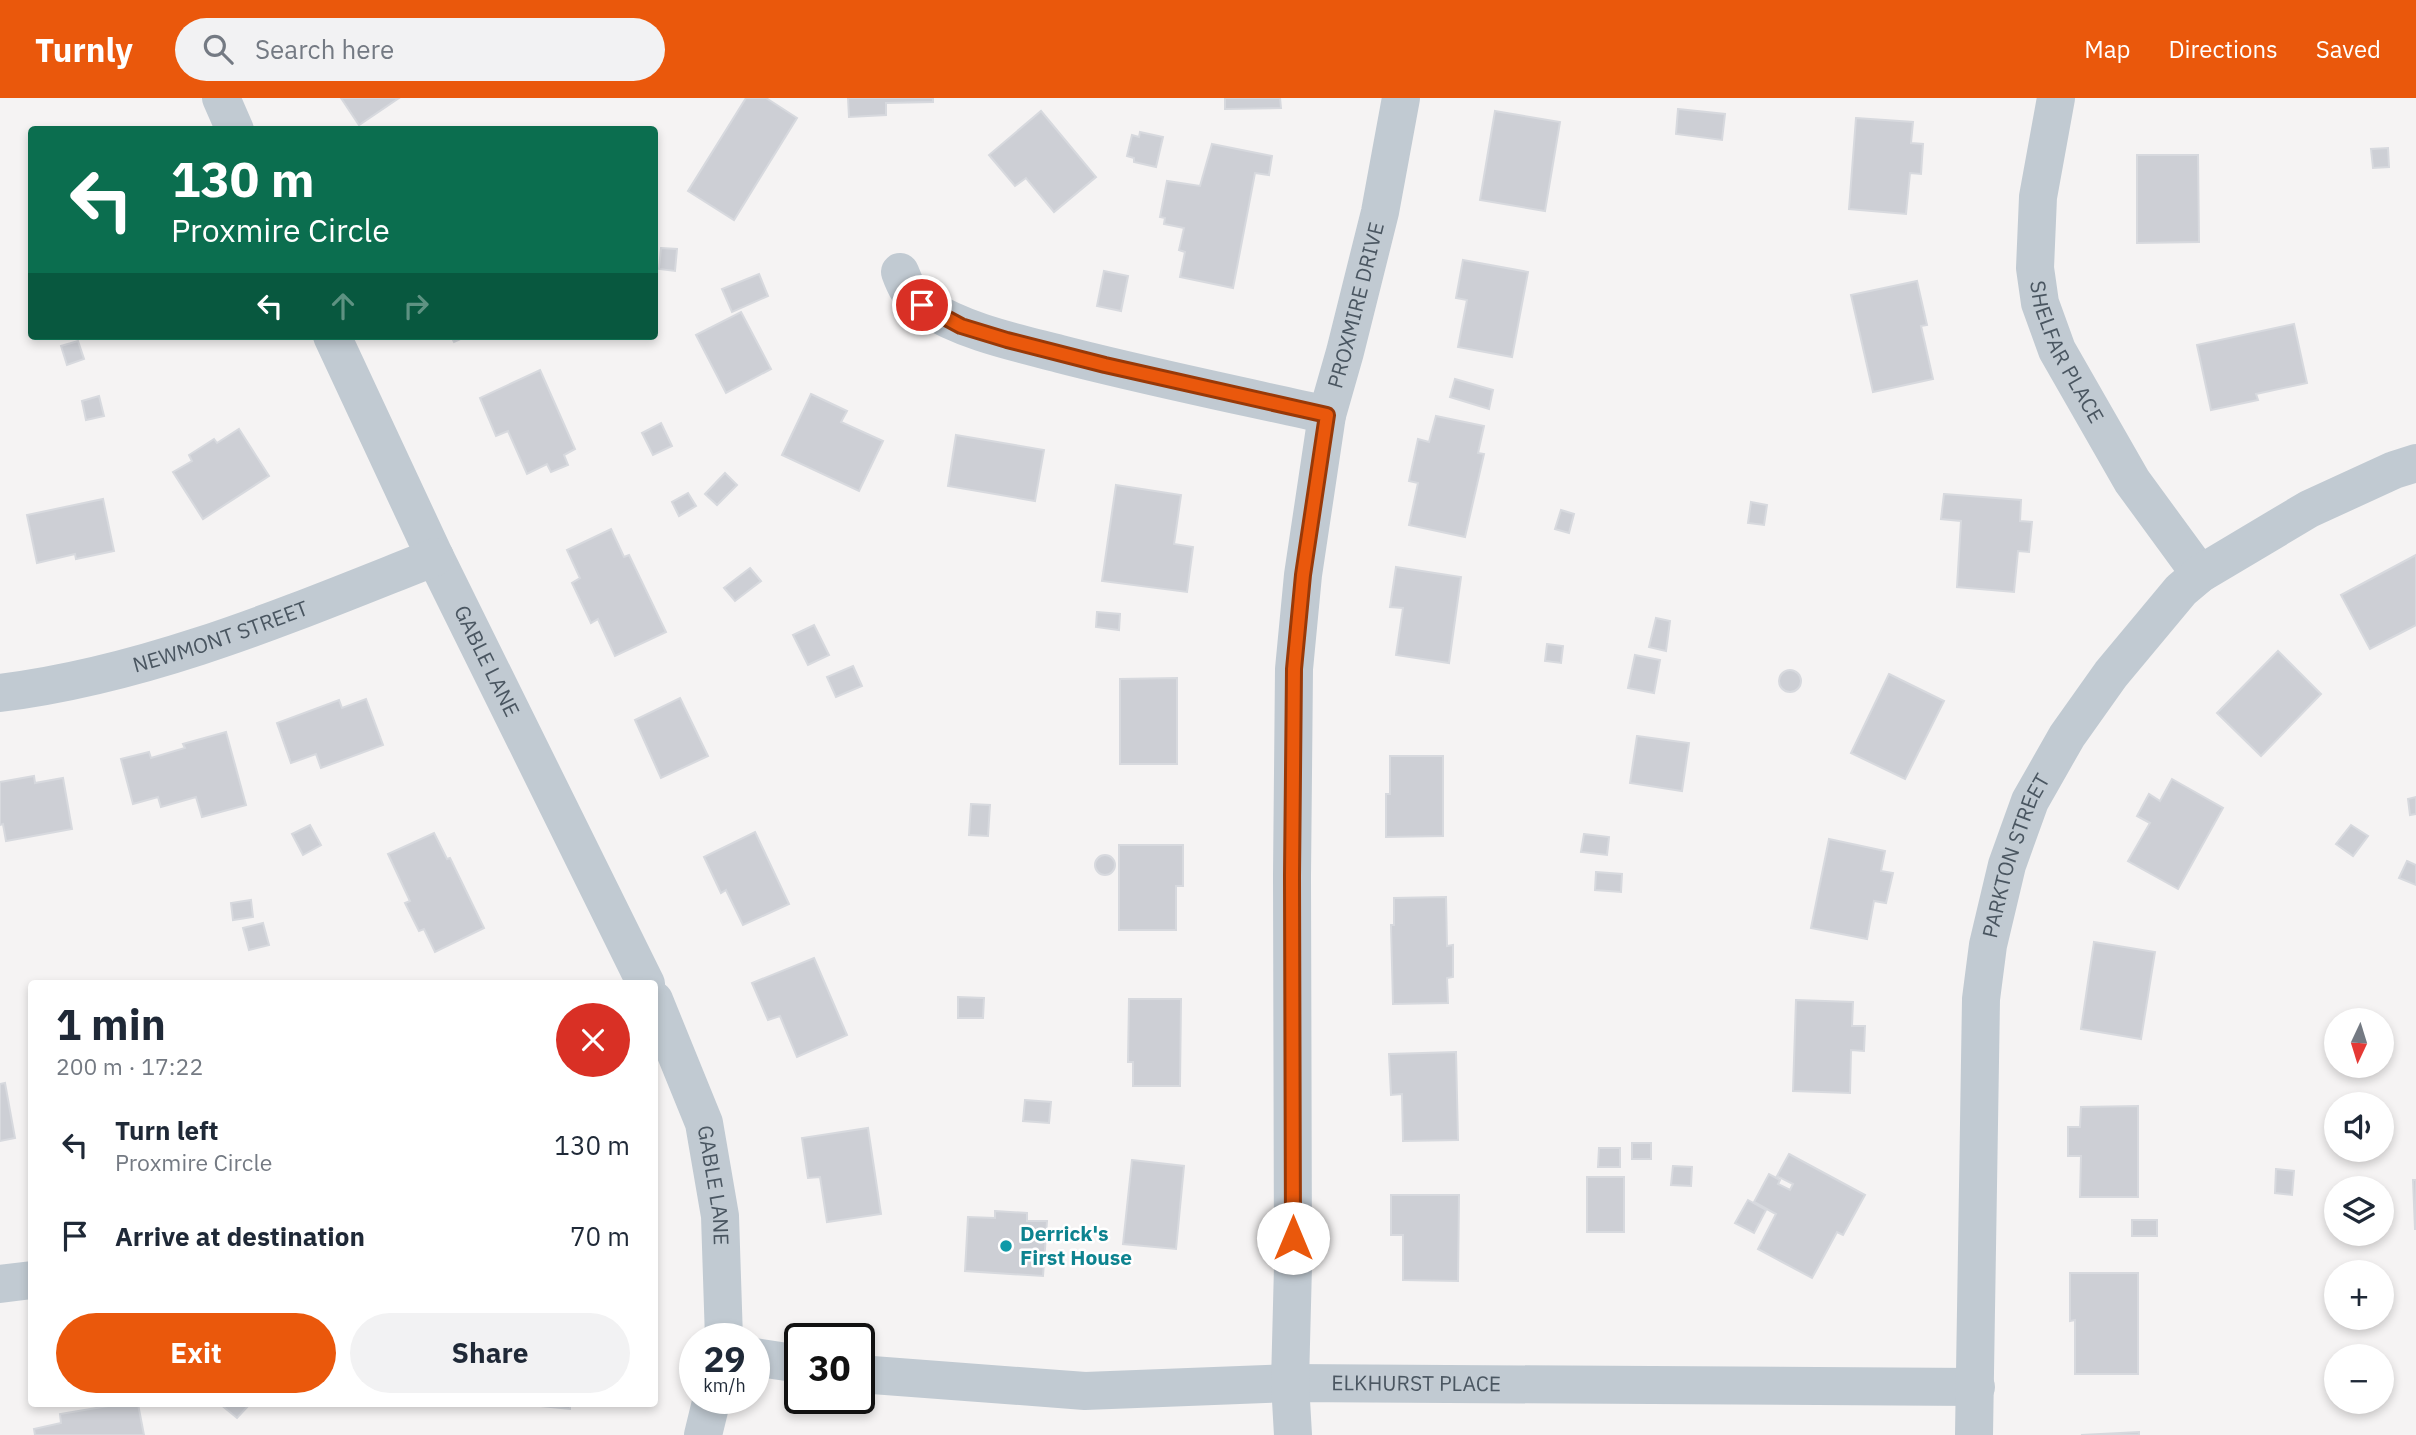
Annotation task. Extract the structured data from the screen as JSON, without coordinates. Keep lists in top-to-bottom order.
{
  "streets": {
    "street": [
      "PROXMIRE DRIVE",
      "SHELFAR PLACE",
      "NEWMONT STREET",
      "GABLE LANE",
      "PARKTON STREET",
      "ELKHURST PLACE"
    ]
  },
  "crossings": [
    ["PROXMIRE DRIVE", "ELKHURST PLACE"],
    ["SHELFAR PLACE", "PARKTON STREET"],
    ["NEWMONT STREET", "GABLE LANE"],
    ["PARKTON STREET", "ELKHURST PLACE"]
  ],
  "places": ["Derrick's First House"],
  "north": "bottom",
  "page": {
    "header": "Turnly",
    "search": "Search here",
    "nav": ["Map", "Directions", "Saved"],
    "turn": ["130 m", "Proxmire Circle"],
    "heading": ["1 min", "200 m · 17:22"],
    "map_buttons": ["+", "−"],
    "list": [
      {
        "name": "Turn left",
        "note": "Proxmire Circle",
        "value": "130 m"
      },
      {
        "name": "Arrive at destination",
        "value": "70 m"
      }
    ],
    "buttons": ["Exit", "Share"],
    "speed": "29 km/h",
    "limit": "30"
  }
}
